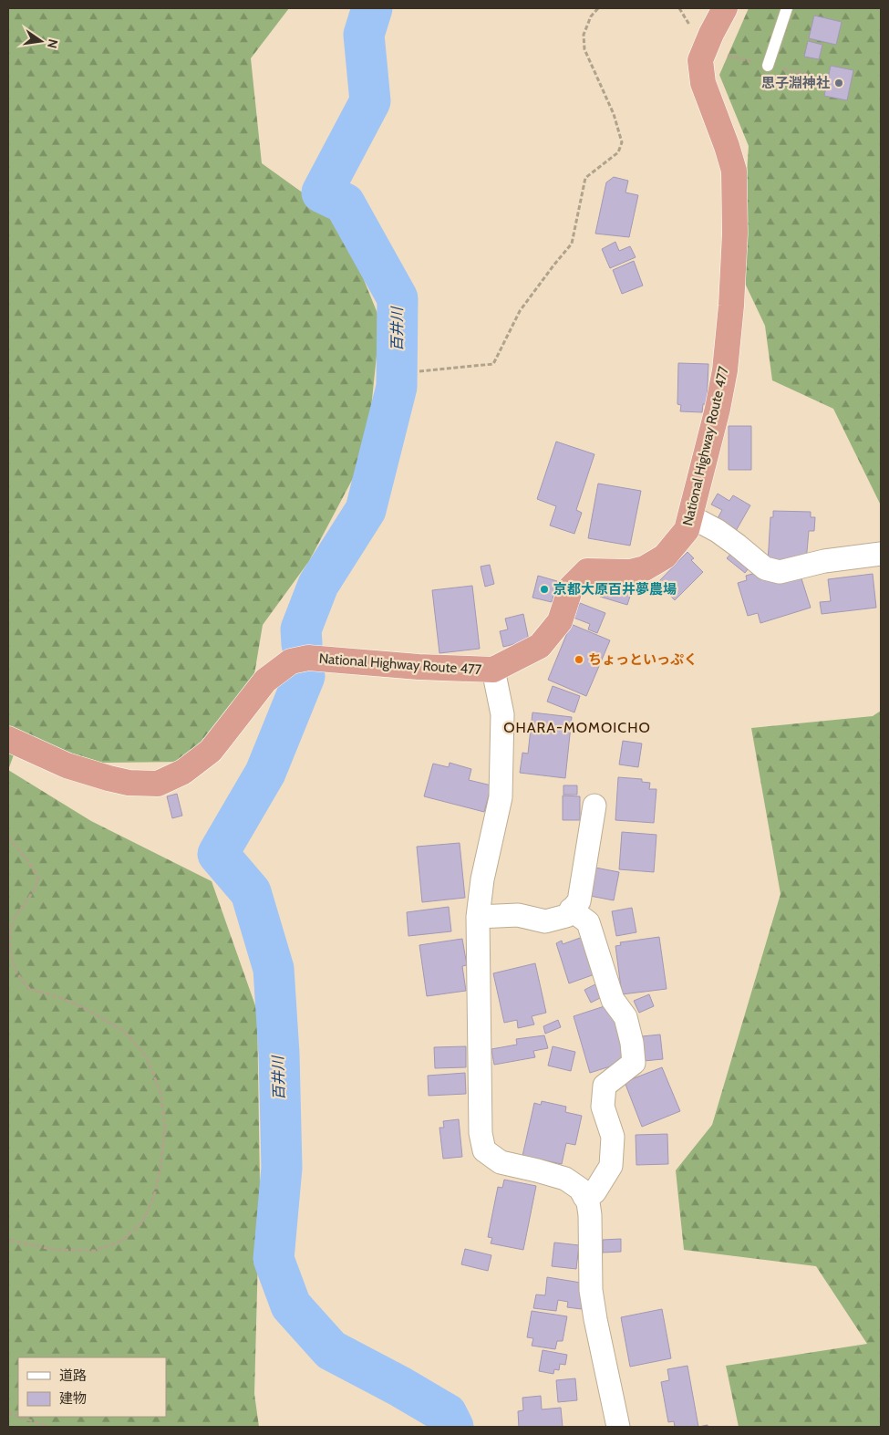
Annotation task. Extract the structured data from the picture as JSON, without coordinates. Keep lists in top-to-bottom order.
{
  "streets": {
    "highway": ["National Highway Route 477"]
  },
  "districts": ["OHARA-MOMOICHO"],
  "water": ["百井川"],
  "places": ["思子淵神社", "京都大原百井夢農場", "ちょっといっぷく"],
  "legend": ["道路", "建物"],
  "north": "right"
}
